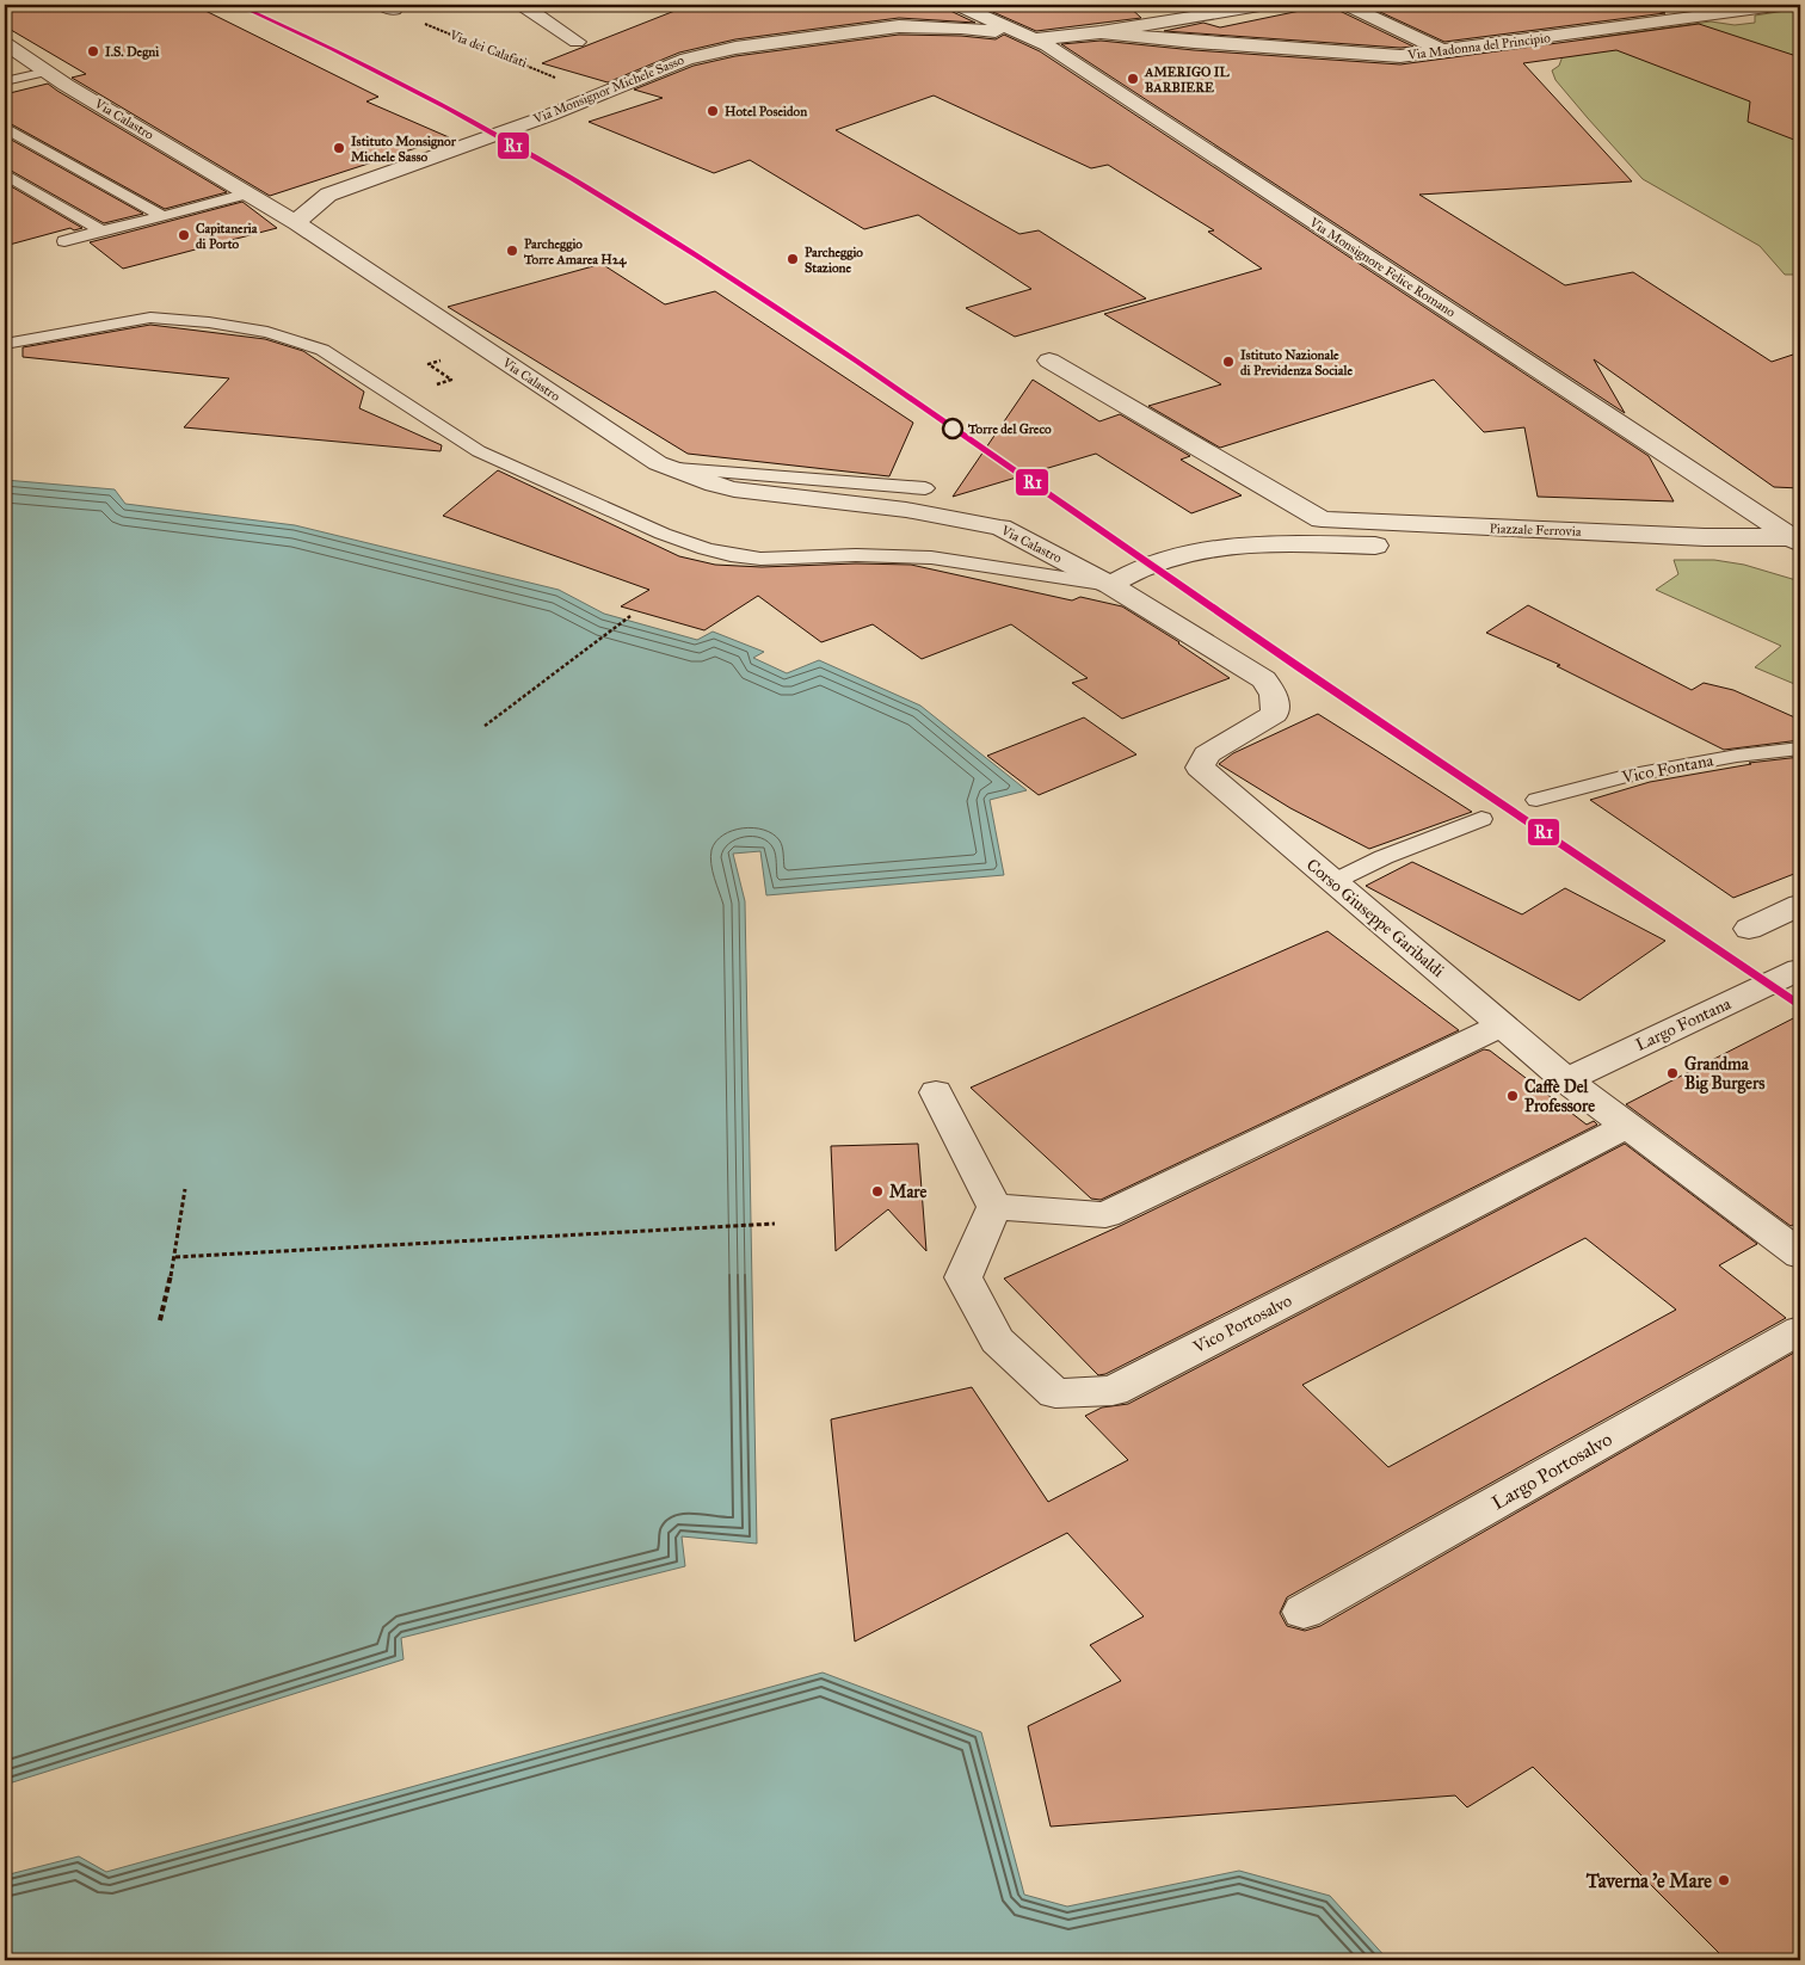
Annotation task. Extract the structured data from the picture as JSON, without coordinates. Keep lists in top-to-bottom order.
{
  "streets": {
    "street": [
      "Via Madonna del Principio",
      "Via Monsignor Michele Sasso",
      "Via Calastro",
      "Via Monsignore Felice Romano",
      "Piazzale Ferrovia",
      "Corso Giuseppe Garibaldi",
      "Largo Fontana",
      "Vico Portosalvo",
      "Largo Portosalvo"
    ],
    "lane": ["Vico Fontana"],
    "path": ["Via dei Calafati"]
  },
  "crossings": [
    ["Via Madonna del Principio", "Via Monsignor Michele Sasso"],
    ["Via dei Calafati", "Via Monsignor Michele Sasso"],
    ["Via Monsignor Michele Sasso", "Via Calastro"],
    ["Via Monsignor Michele Sasso", "Via Monsignore Felice Romano"],
    ["Via Calastro", "Corso Giuseppe Garibaldi"],
    ["Via Monsignore Felice Romano", "Piazzale Ferrovia"],
    ["Corso Giuseppe Garibaldi", "Largo Fontana"],
    ["Corso Giuseppe Garibaldi", "Vico Portosalvo"]
  ],
  "places": [
    "I.S. Degni",
    "AMERIGO IL BARBIERE",
    "Hotel Poseidon",
    "Istituto Monsignor Michele Sasso",
    "Capitaneria di Porto",
    "Parcheggio Torre Amarea H24",
    "Parcheggio Stazione",
    "Istituto Nazionale di Previdenza Sociale",
    "Torre del Greco",
    "Grandma Big Burgers",
    "Caffè Del Professore",
    "Mare",
    "Taverna 'e Mare"
  ],
  "lines": ["transit line R1"]
}
